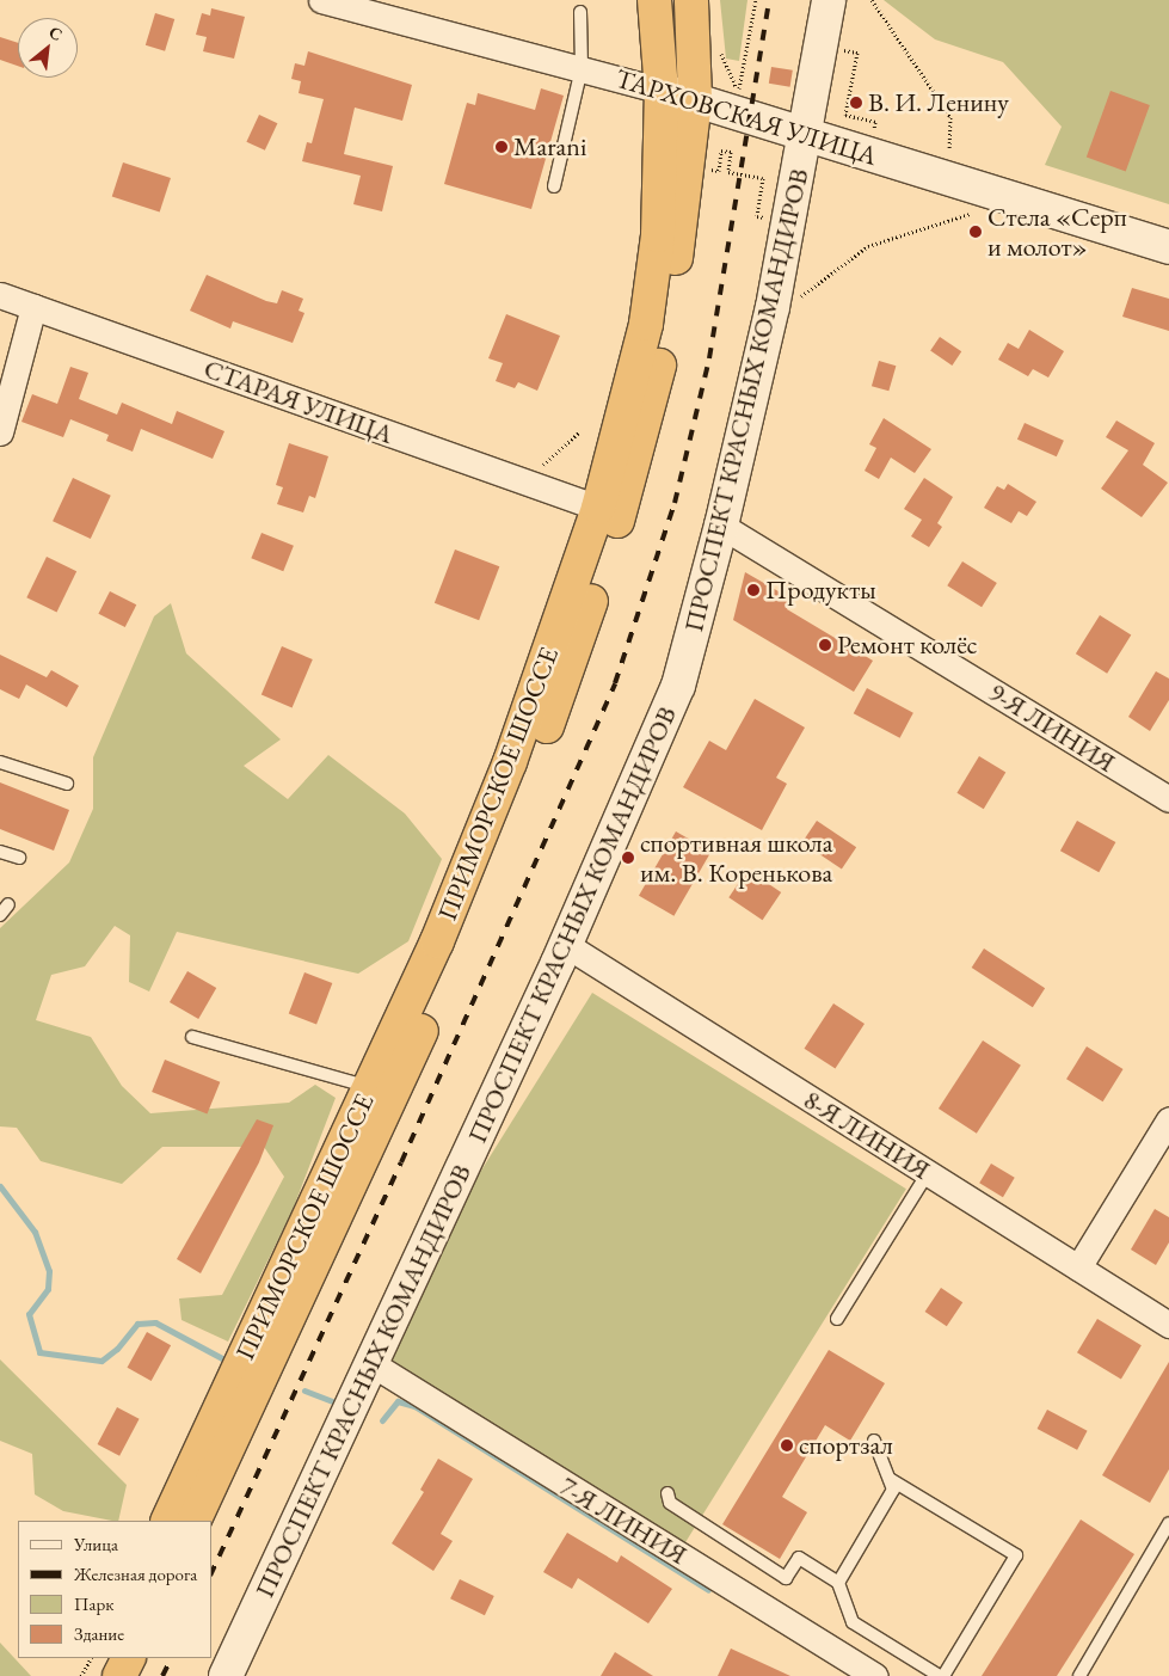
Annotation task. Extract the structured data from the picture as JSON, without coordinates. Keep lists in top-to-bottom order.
{
  "streets": {
    "highway": ["ПРИМОРСКОЕ ШОССЕ"],
    "street": [
      "ТАРХОВСКАЯ УЛИЦА",
      "ПРОСПЕКТ КРАСНЫХ КОМАНДИРОВ",
      "СТАРАЯ УЛИЦА",
      "9-Я ЛИНИЯ",
      "8-Я ЛИНИЯ",
      "7-Я ЛИНИЯ"
    ]
  },
  "crossings": [
    ["ТАРХОВСКАЯ УЛИЦА", "ПРОСПЕКТ КРАСНЫХ КОМАНДИРОВ"],
    ["ТАРХОВСКАЯ УЛИЦА", "ПРИМОРСКОЕ ШОССЕ"],
    ["ПРОСПЕКТ КРАСНЫХ КОМАНДИРОВ", "9-Я ЛИНИЯ"],
    ["ПРОСПЕКТ КРАСНЫХ КОМАНДИРОВ", "8-Я ЛИНИЯ"],
    ["ПРОСПЕКТ КРАСНЫХ КОМАНДИРОВ", "7-Я ЛИНИЯ"],
    ["СТАРАЯ УЛИЦА", "ПРИМОРСКОЕ ШОССЕ"]
  ],
  "places": [
    "В. И. Ленину",
    "Marani",
    "Стела «Серп и молот»",
    "Продукты",
    "Ремонт колёс",
    "спортивная школа им. В. Коренькова",
    "спортзал"
  ],
  "legend": [
    "Улица",
    "Железная дорога",
    "Парк",
    "Здание"
  ],
  "north": "top right"
}
